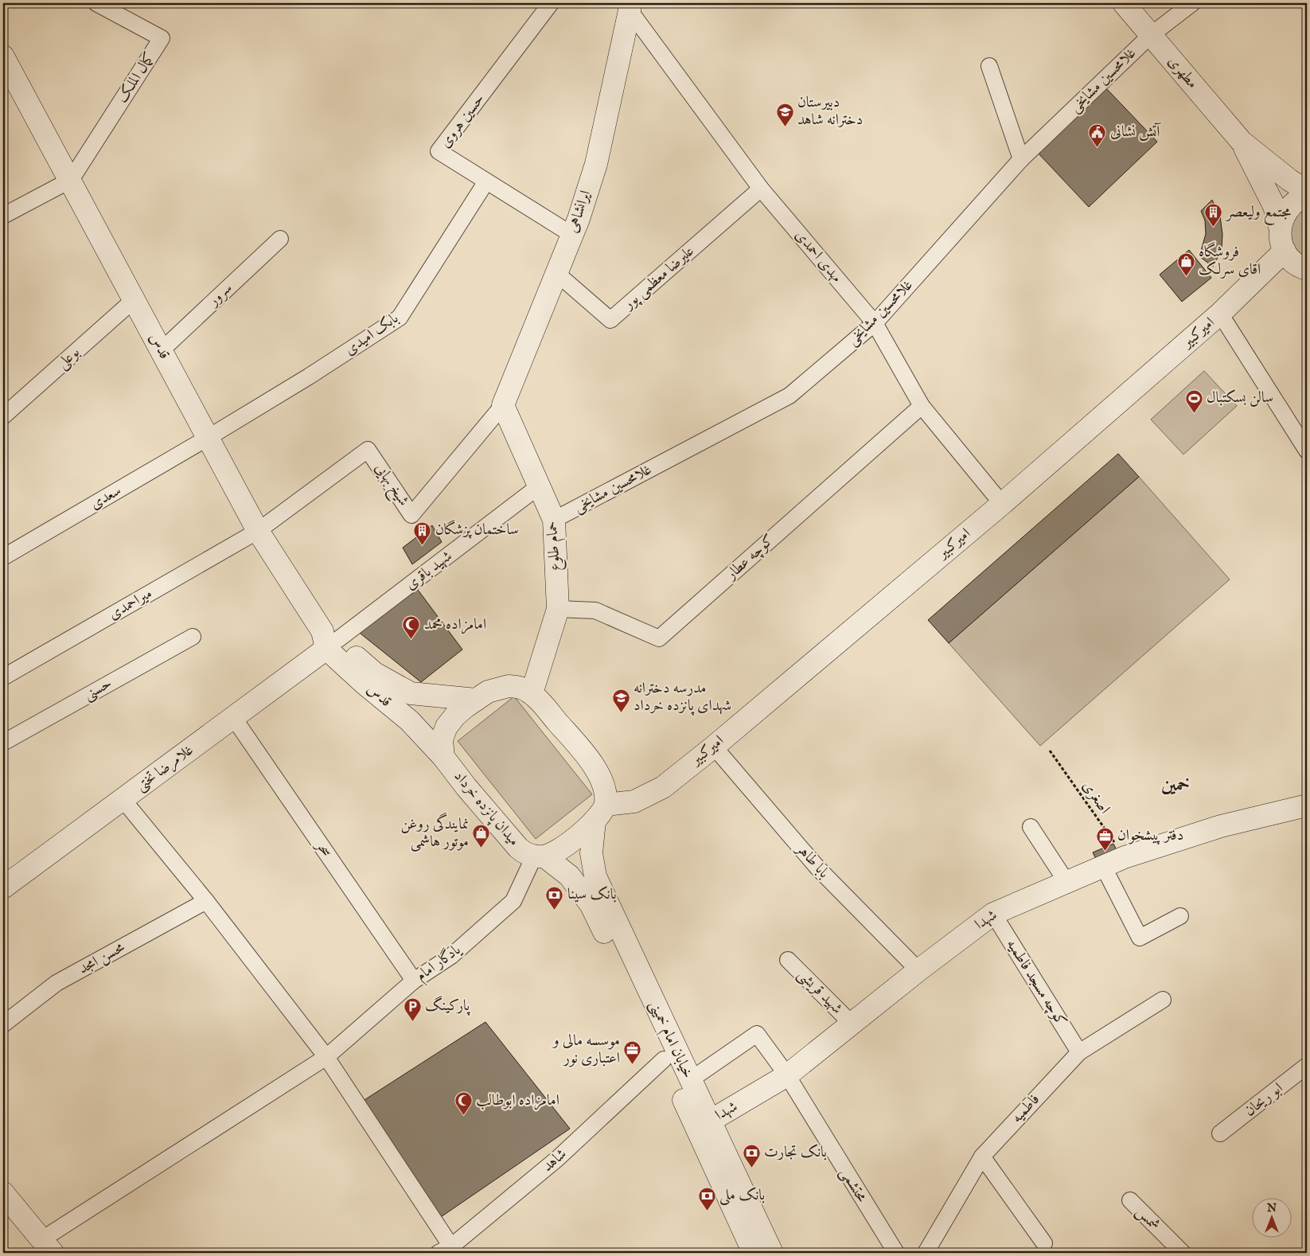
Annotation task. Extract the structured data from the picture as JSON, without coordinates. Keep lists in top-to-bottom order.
{
  "streets": {
    "main road": [
      "مطهری",
      "ایرانشاهی",
      "امیرکبیر",
      "قدس",
      "حمام طلوع",
      "غلامرضا تختی",
      "میدان پانزده خرداد",
      "شهدا",
      "خیابان امام خمینی"
    ],
    "street": [
      "کمال الملک",
      "غلامحسین مشایخی",
      "حسین هروی",
      "مهدی احمدی",
      "علیرضا معظمی پور",
      "سرور",
      "بابک امیدی",
      "بوعلی",
      "شیخ بهایی",
      "سعدی",
      "کوچه عطار",
      "شهید باقری",
      "میراحمدی",
      "حسنی",
      "سحر",
      "بابا طاهر",
      "محسن امجد",
      "یادگار امام",
      "کوچه مسجد فاطمیه",
      "شهید قریشی",
      "ابو ریحان",
      "فاطمیه",
      "شاهد",
      "محتشمی",
      "شمس"
    ],
    "path": ["اصغری"]
  },
  "crossings": [
    ["مطهری", "غلامحسین مشایخی"],
    ["مطهری", "امیرکبیر"],
    ["کمال الملک", "قدس"],
    ["غلامحسین مشایخی", "مهدی احمدی"],
    ["غلامحسین مشایخی", "حمام طلوع"],
    ["حسین هروی", "ایرانشاهی"],
    ["حسین هروی", "بابک امیدی"],
    ["ایرانشاهی", "مهدی احمدی"],
    ["ایرانشاهی", "علیرضا معظمی پور"],
    ["ایرانشاهی", "شیخ بهایی"],
    ["ایرانشاهی", "حمام طلوع"],
    ["مهدی احمدی", "علیرضا معظمی پور"],
    ["مهدی احمدی", "امیرکبیر"],
    ["مهدی احمدی", "کوچه عطار"],
    ["سرور", "قدس"],
    ["امیرکبیر", "میدان پانزده خرداد"],
    ["امیرکبیر", "بابا طاهر"],
    ["امیرکبیر", "خیابان امام خمینی"],
    ["بابک امیدی", "قدس"],
    ["بابک امیدی", "سعدی"],
    ["قدس", "بوعلی"],
    ["قدس", "شیخ بهایی"],
    ["قدس", "سعدی"],
    ["قدس", "شهید باقری"],
    ["قدس", "میراحمدی"],
    ["قدس", "غلامرضا تختی"],
    ["قدس", "میدان پانزده خرداد"],
    ["شیخ بهایی", "حمام طلوع"],
    ["شیخ بهایی", "میراحمدی"],
    ["حمام طلوع", "کوچه عطار"],
    ["حمام طلوع", "شهید باقری"],
    ["حمام طلوع", "میدان پانزده خرداد"],
    ["شهید باقری", "غلامرضا تختی"],
    ["غلامرضا تختی", "سحر"],
    ["اصغری", "شهدا"],
    ["میدان پانزده خرداد", "یادگار امام"],
    ["میدان پانزده خرداد", "خیابان امام خمینی"],
    ["سحر", "یادگار امام"],
    ["بابا طاهر", "شهدا"],
    ["شهدا", "کوچه مسجد فاطمیه"],
    ["شهدا", "شهید قریشی"],
    ["شهدا", "خیابان امام خمینی"],
    ["شهدا", "محتشمی"],
    ["یادگار امام", "خیابان امام خمینی"],
    ["کوچه مسجد فاطمیه", "فاطمیه"],
    ["خیابان امام خمینی", "شاهد"],
    ["خیابان امام خمینی", "محتشمی"]
  ],
  "districts": ["خمین"],
  "places": {
    "school or university": ["دبیرستان دخترانه شاهد", "مدرسه دخترانه شهدای پانزده خرداد"],
    "public building": ["آتش نشانی"],
    "building": ["مجتمع ولیعصر", "ساختمان پزشگان"],
    "shop": ["فروشگاه اقای سرلک", "نمایندگی روغن موتور هاشمی"],
    "sports": ["سالن بسکتبال"],
    "mosque": ["امامزاده محمد", "امامزاده ابوطالب"],
    "office": ["دفتر پیشخوان", "موسسه مالی و اعتباری نور"],
    "bank": ["بانک سینا", "بانک تجارت", "بانک ملی"],
    "parking": ["پارکینگ"]
  },
  "north": "top"
}
